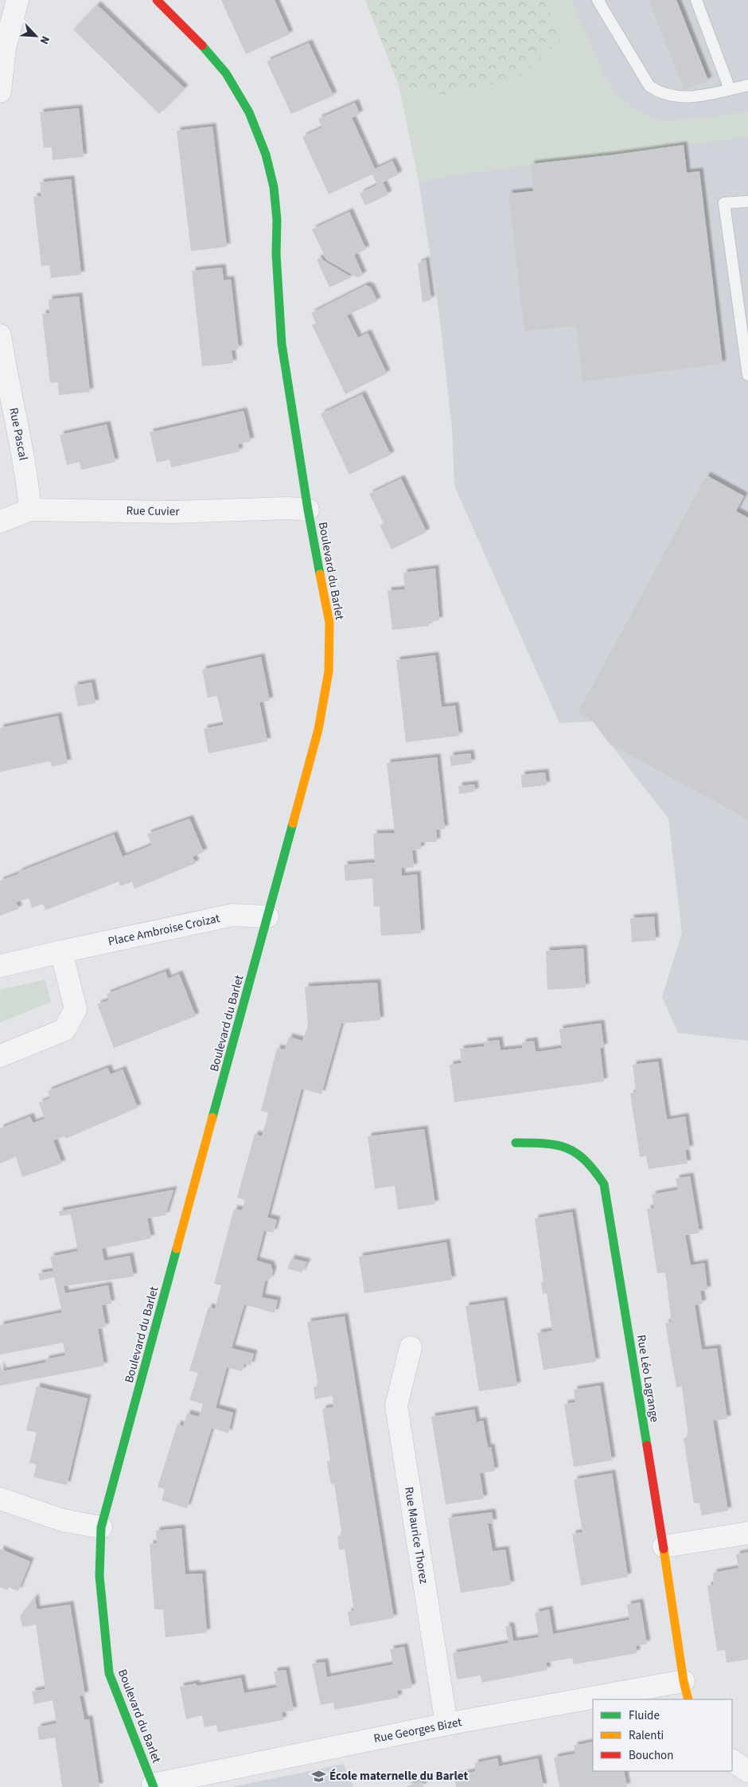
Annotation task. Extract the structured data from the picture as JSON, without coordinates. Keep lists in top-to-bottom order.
{
  "streets": {
    "street": [
      "Rue Pascal",
      "Rue Cuvier",
      "Boulevard du Barlet",
      "Place Ambroise Croizat",
      "Rue Léo Lagrange",
      "Rue Maurice Thorez",
      "Rue Georges Bizet"
    ]
  },
  "crossings": [
    ["Rue Pascal", "Rue Cuvier"],
    ["Rue Cuvier", "Boulevard du Barlet"],
    ["Boulevard du Barlet", "Place Ambroise Croizat"],
    ["Boulevard du Barlet", "Rue Georges Bizet"],
    ["Rue Léo Lagrange", "Rue Georges Bizet"],
    ["Rue Maurice Thorez", "Rue Georges Bizet"]
  ],
  "places": {
    "school or university": ["École maternelle du Barlet"]
  },
  "legend": ["Fluide", "Ralenti", "Bouchon"],
  "north": "bottom right"
}
